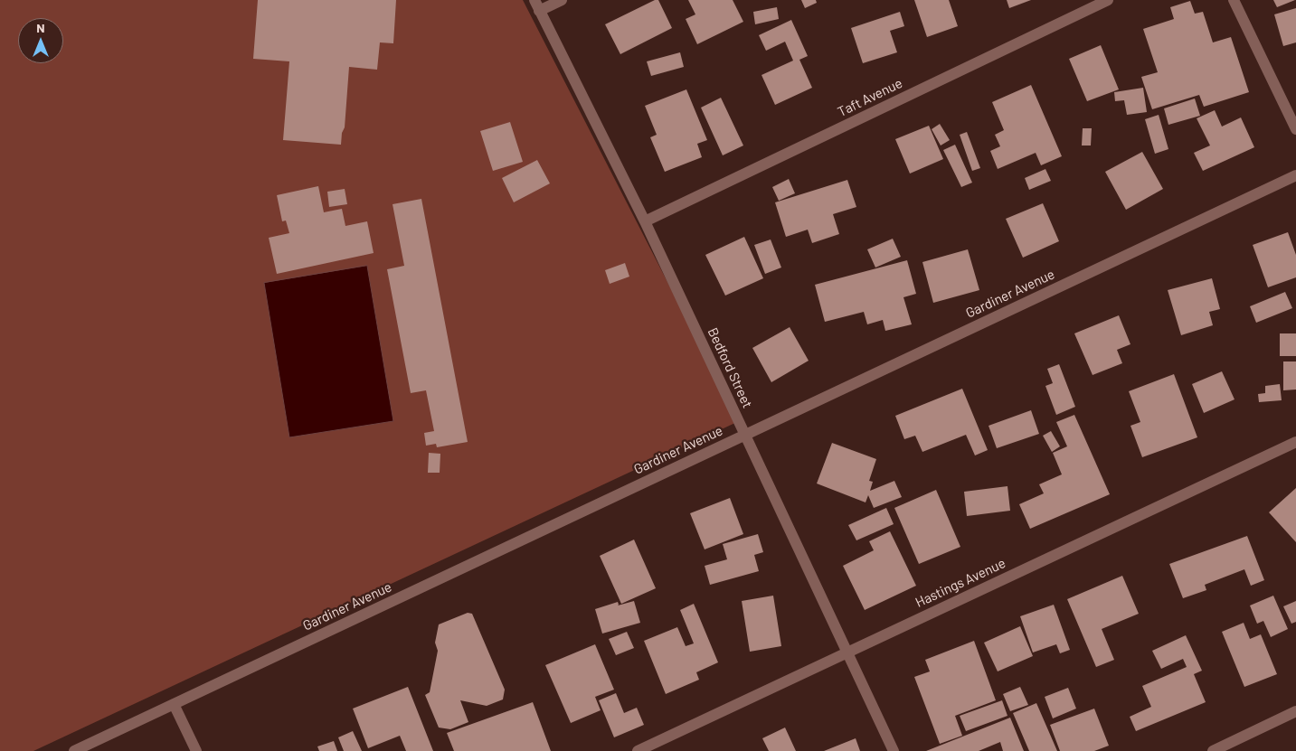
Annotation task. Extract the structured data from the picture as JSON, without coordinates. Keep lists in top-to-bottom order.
{
  "streets": {
    "street": [
      "Taft Avenue",
      "Gardiner Avenue",
      "Bedford Street",
      "Hastings Avenue"
    ]
  },
  "crossings": [
    ["Taft Avenue", "Bedford Street"],
    ["Gardiner Avenue", "Bedford Street"],
    ["Bedford Street", "Hastings Avenue"]
  ],
  "north": "top"
}
